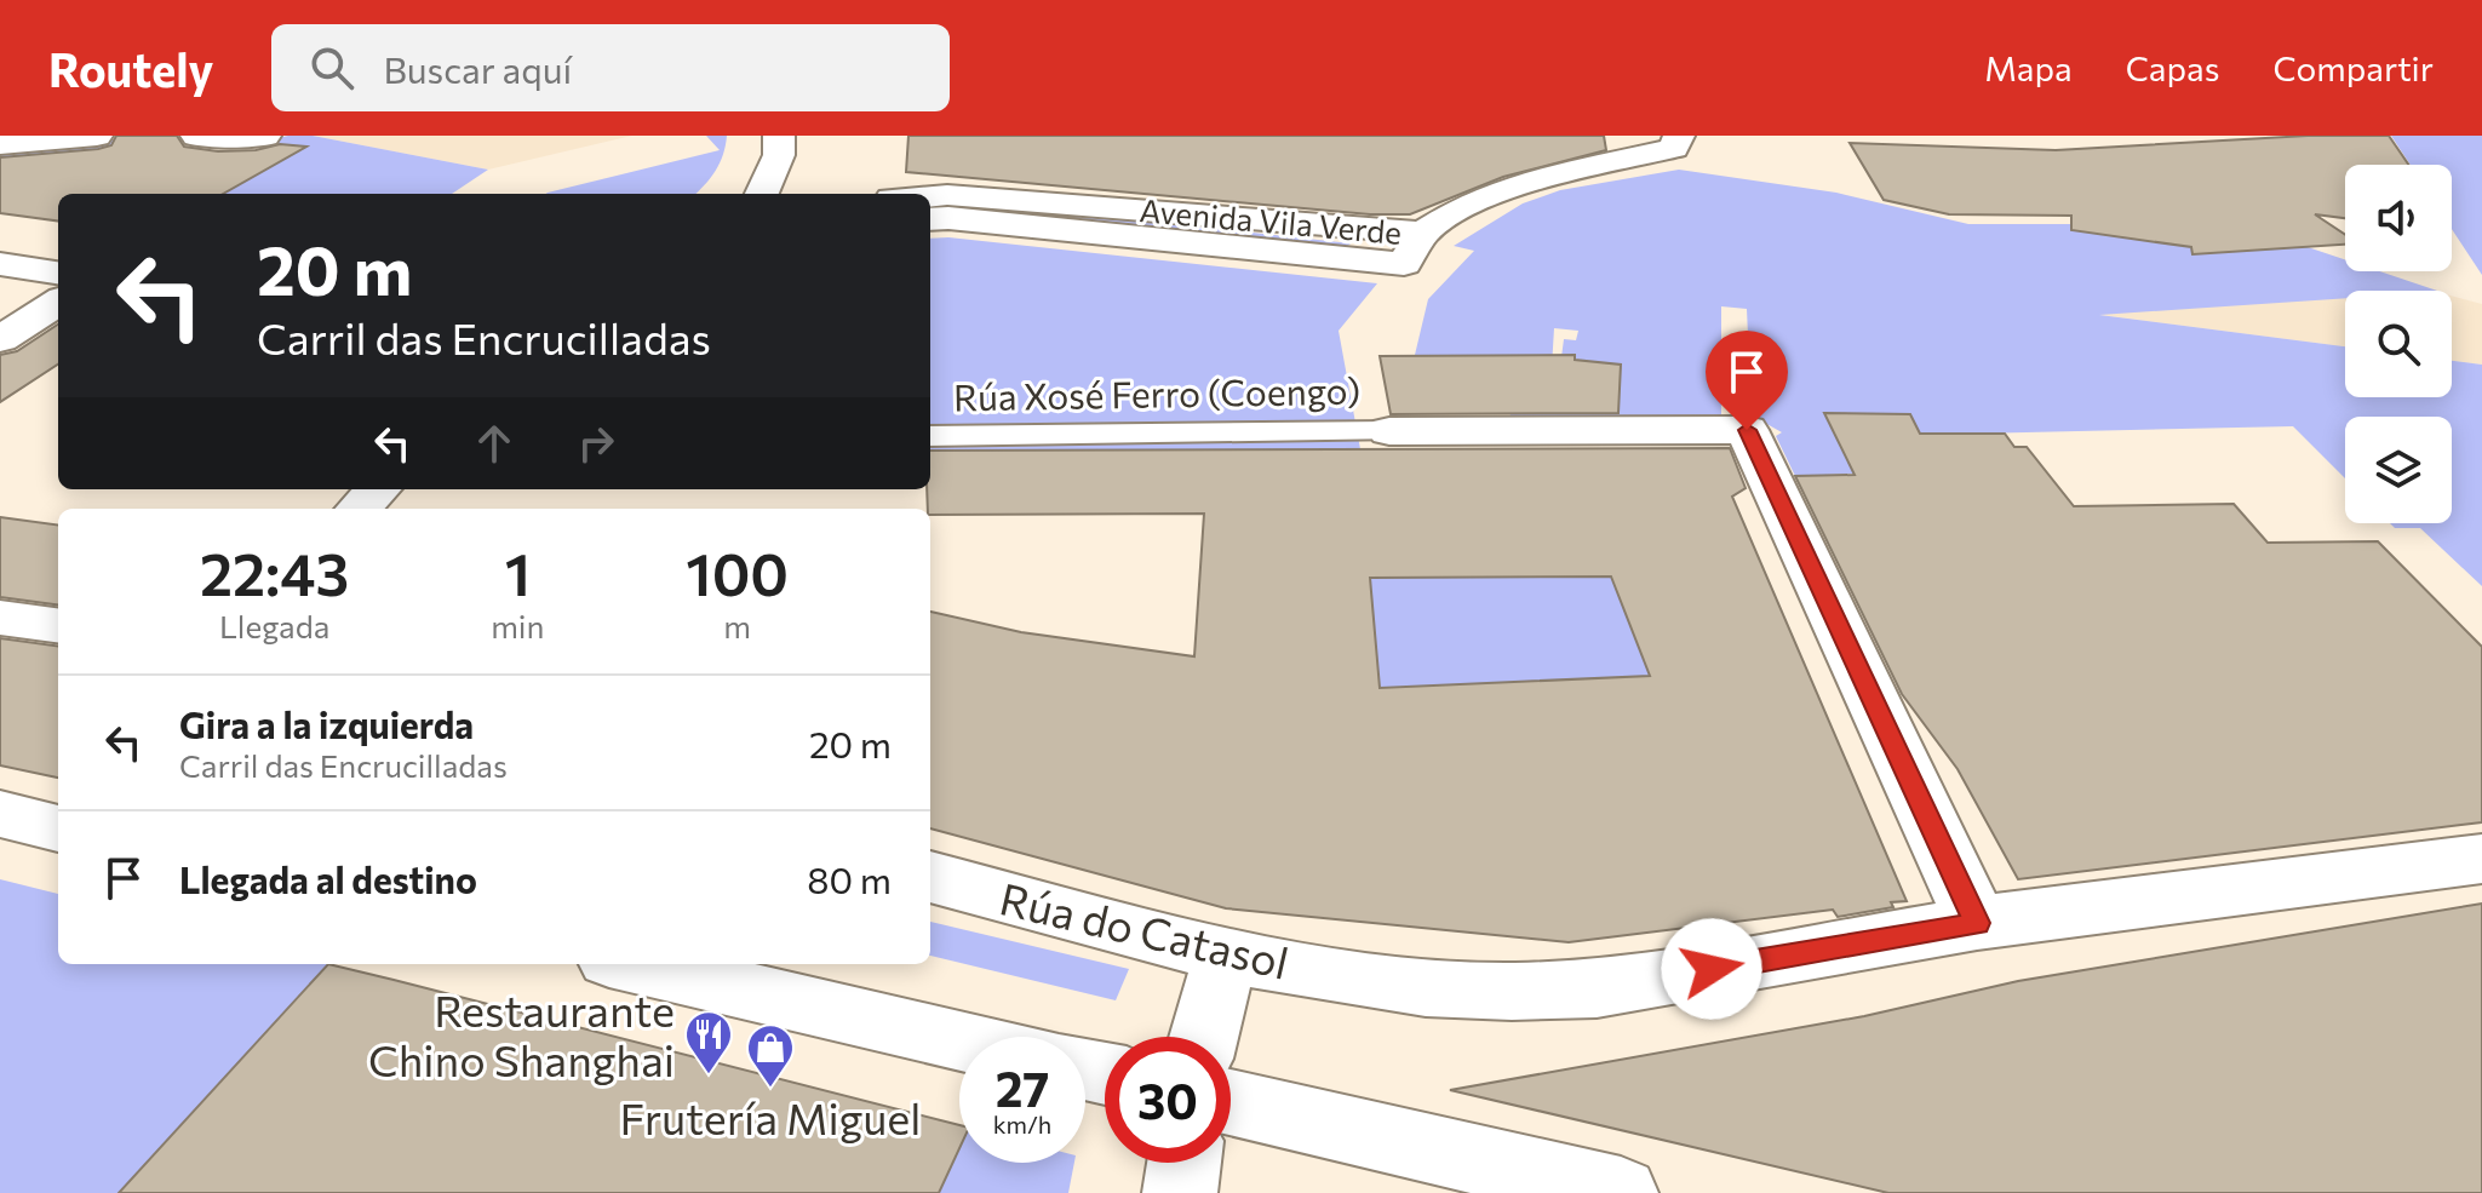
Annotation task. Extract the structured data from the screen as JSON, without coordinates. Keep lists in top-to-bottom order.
{
  "streets": {
    "street": ["Avenida Vila Verde", "Rúa Xosé Ferro (Coengo)", "Rúa do Catasol"]
  },
  "places": {
    "restaurant": ["Restaurante Chino Shanghai"],
    "shop": ["Frutería Miguel"]
  },
  "page": {
    "header": "Routely",
    "search": "Buscar aquí",
    "nav": ["Mapa", "Capas", "Compartir"],
    "turn": ["20 m", "Carril das Encrucilladas"],
    "eta": [
      "22:43",
      "Llegada",
      "1",
      "min",
      "100",
      "m"
    ],
    "list": [
      {
        "name": "Gira a la izquierda",
        "note": "Carril das Encrucilladas",
        "value": "20 m"
      },
      {
        "name": "Llegada al destino",
        "value": "80 m"
      }
    ],
    "speed": "27 km/h",
    "limit": "30"
  }
}
